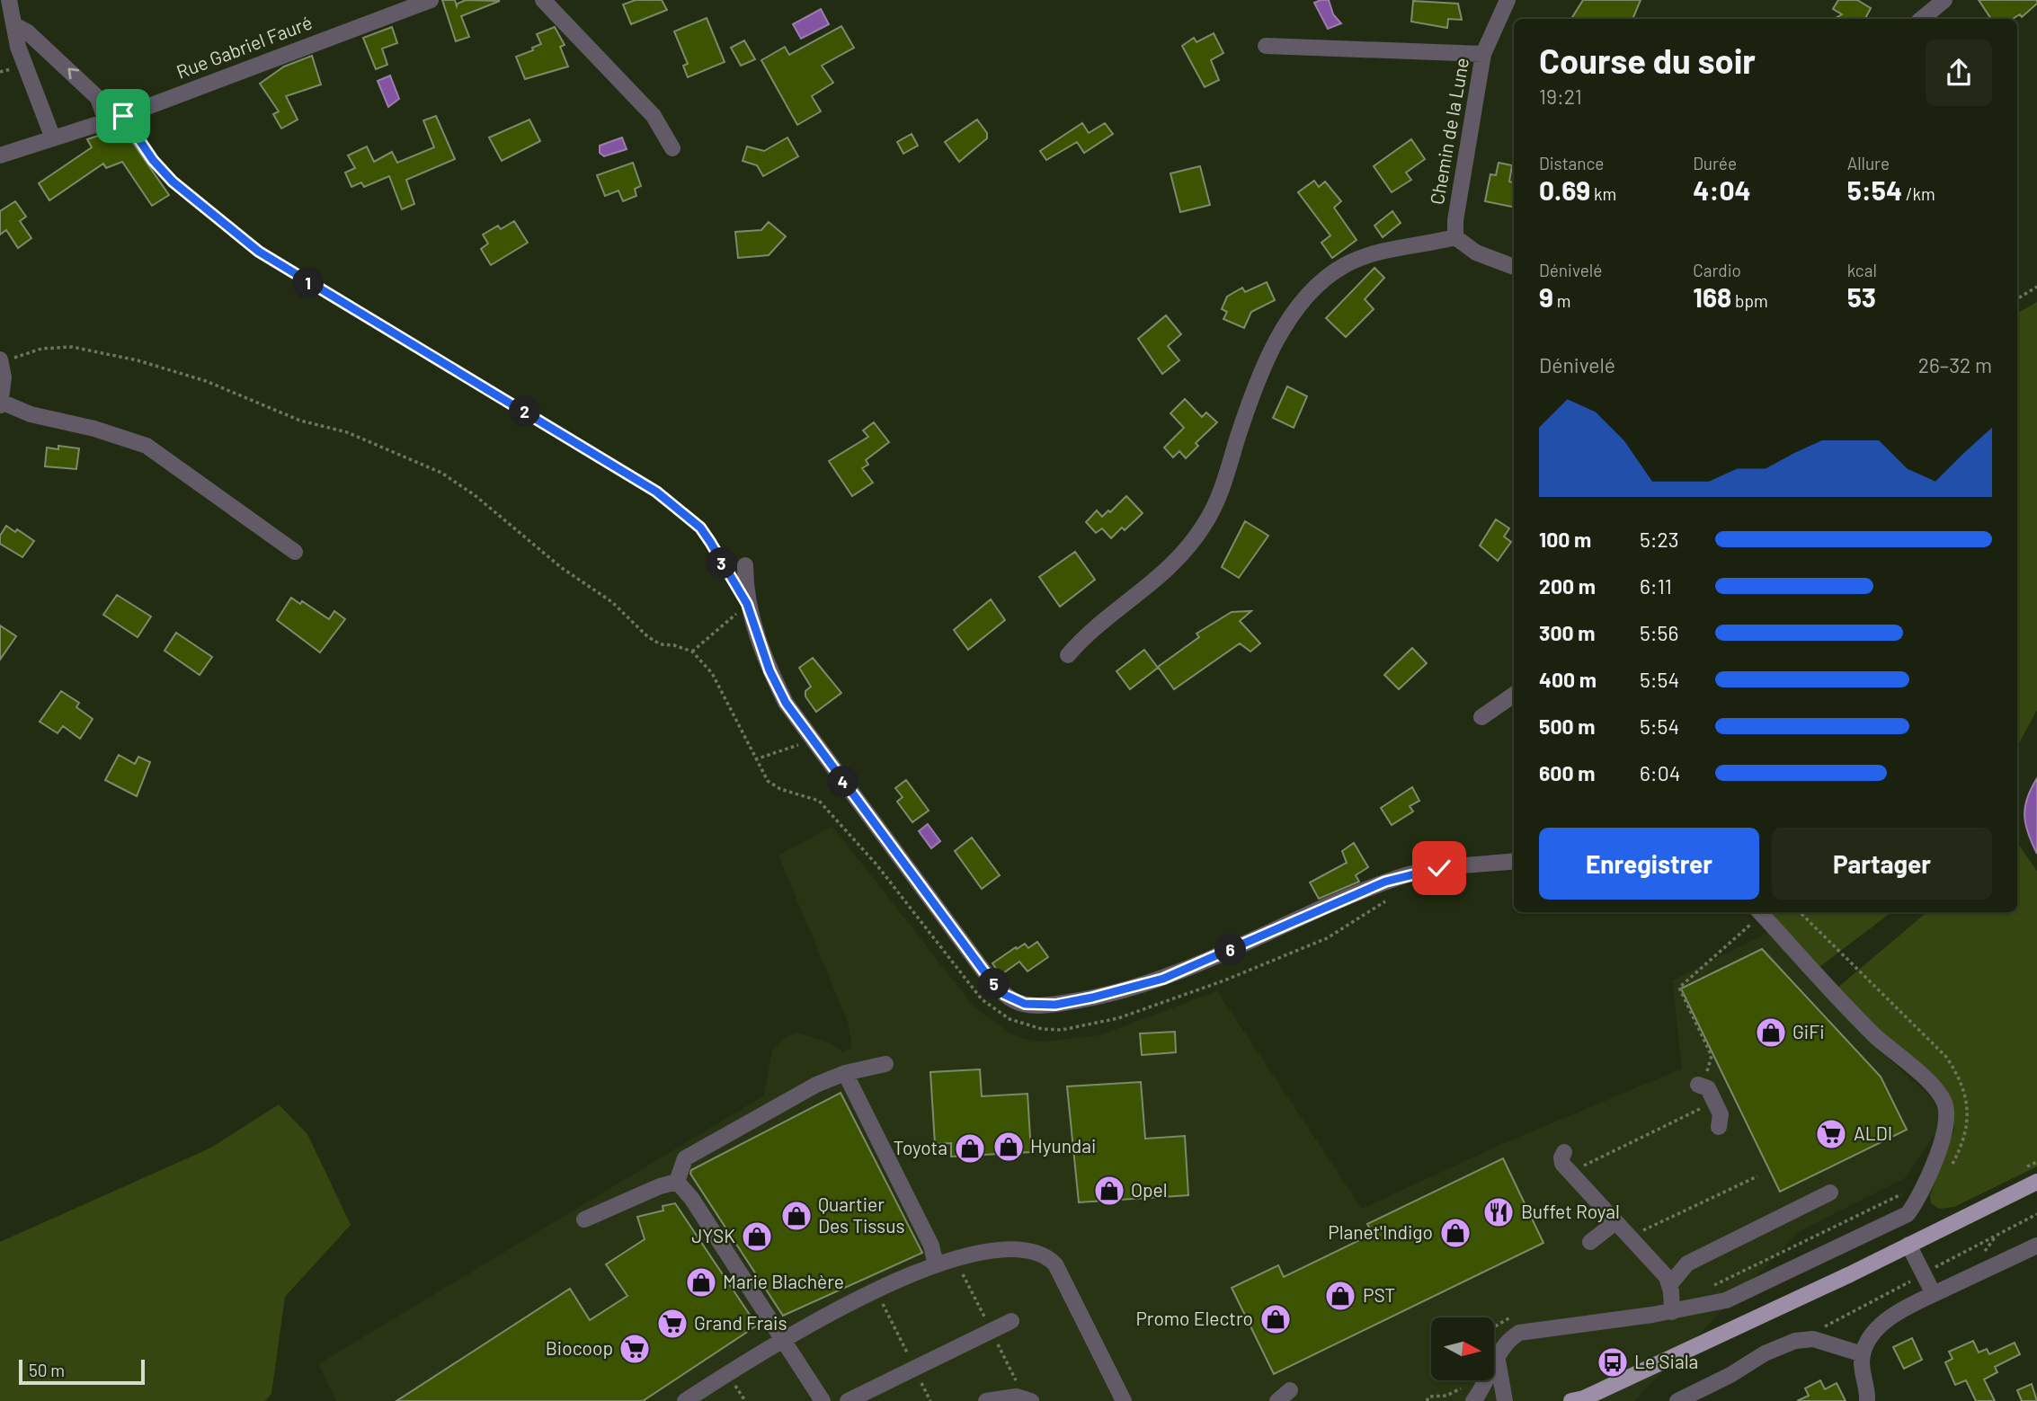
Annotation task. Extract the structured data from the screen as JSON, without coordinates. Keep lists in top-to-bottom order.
{
  "streets": {
    "street": ["Rue Gabriel Fauré", "Chemin de la Lune"]
  },
  "places": {
    "shop": [
      "GiFi",
      "Hyundai",
      "Toyota",
      "Opel",
      "Quartier Des Tissus",
      "Planet'Indigo",
      "JYSK",
      "Marie Blachère",
      "PST",
      "Promo Electro"
    ],
    "supermarket": ["ALDI", "Grand Frais", "Biocoop"],
    "restaurant": ["Buffet Royal"],
    "bus stop": ["Le Siala"]
  },
  "scale_bar": "50 m",
  "north": "right",
  "page": {
    "heading": ["Course du soir", "19:21"],
    "stats": [
      ["Distance", "0.69 km"],
      ["Durée", "4:04"],
      ["Allure", "5:54 /km"],
      ["Dénivelé", "9 m"],
      ["Cardio", "168 bpm"],
      ["kcal", "53"]
    ],
    "pins": [
      "1",
      "2",
      "3",
      "4",
      "6",
      "5"
    ],
    "chart": ["Dénivelé", "26–32 m"],
    "list": [
      {
        "name": "100 m",
        "note": "5:23"
      },
      {
        "name": "200 m",
        "note": "6:11"
      },
      {
        "name": "300 m",
        "note": "5:56"
      },
      {
        "name": "400 m",
        "note": "5:54"
      },
      {
        "name": "500 m",
        "note": "5:54"
      },
      {
        "name": "600 m",
        "note": "6:04"
      }
    ],
    "buttons": ["Enregistrer", "Partager"],
    "scale": "50 m"
  }
}
